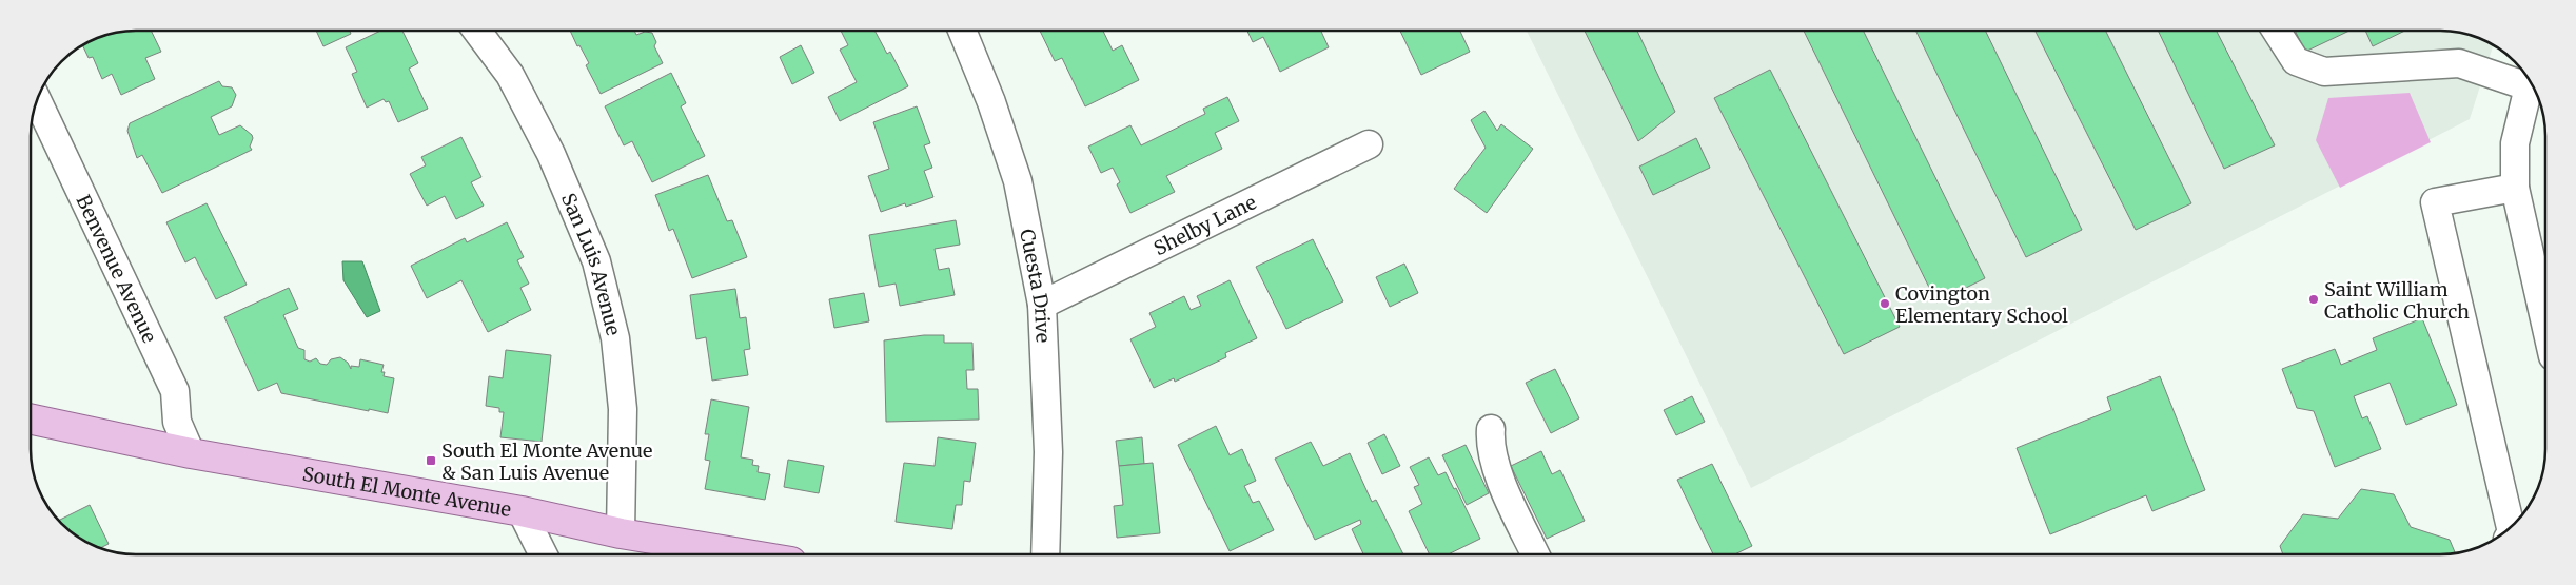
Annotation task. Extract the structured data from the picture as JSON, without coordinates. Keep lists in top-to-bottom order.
{
  "streets": {
    "main road": ["South El Monte Avenue"],
    "street": [
      "Shelby Lane",
      "San Luis Avenue",
      "Benvenue Avenue",
      "Cuesta Drive"
    ]
  },
  "crossings": [
    ["Shelby Lane", "Cuesta Drive"],
    ["San Luis Avenue", "South El Monte Avenue"],
    ["Benvenue Avenue", "South El Monte Avenue"]
  ],
  "places": {
    "other": ["Saint William Catholic Church", "Covington Elementary School"],
    "transit": ["South El Monte Avenue & San Luis Avenue"]
  }
}
